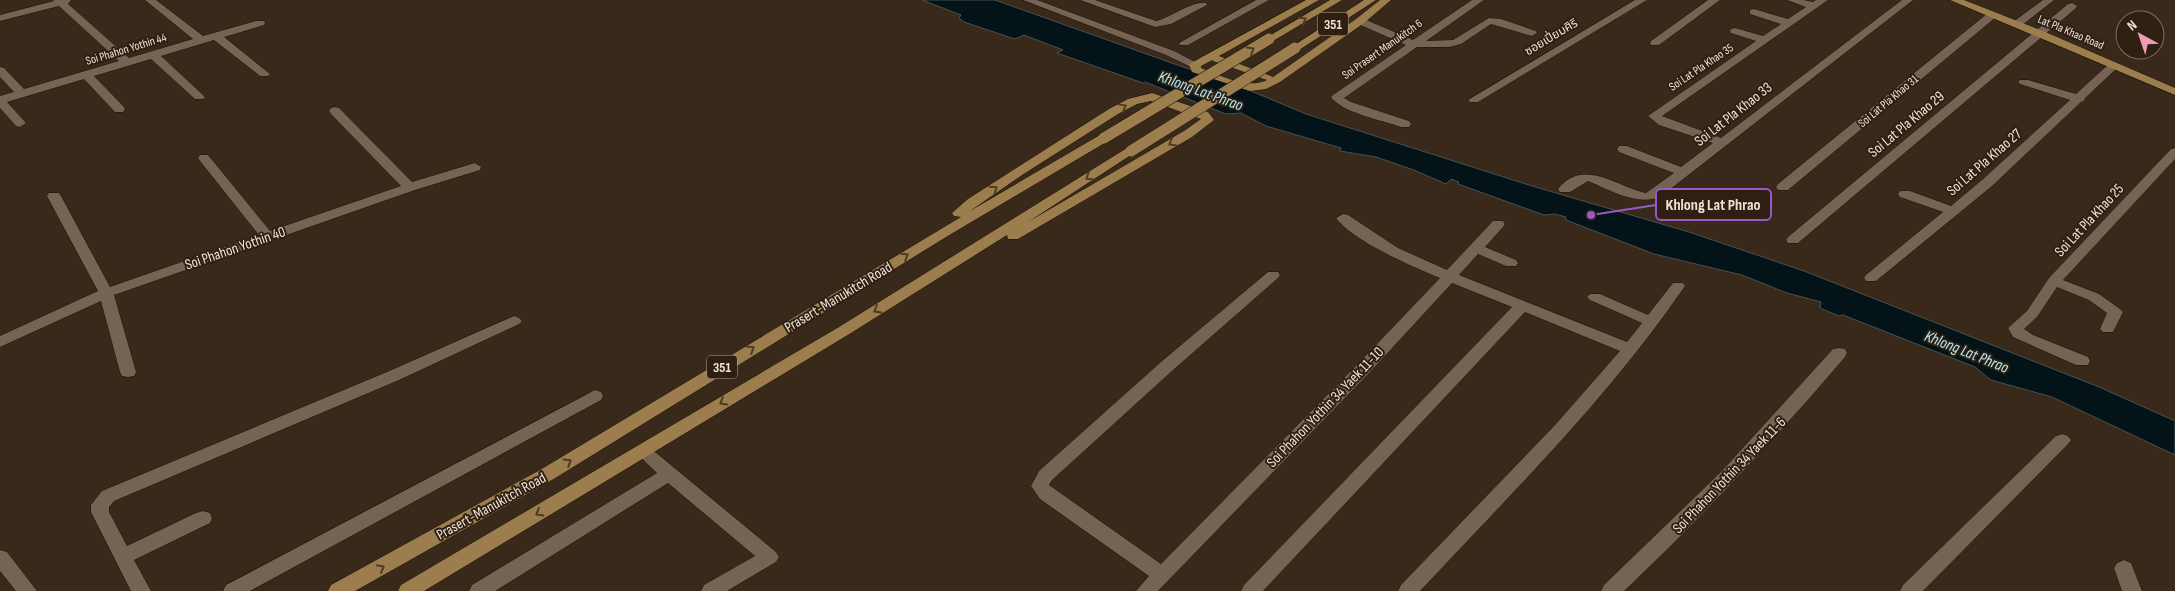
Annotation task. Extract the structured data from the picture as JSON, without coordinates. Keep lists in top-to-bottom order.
{
  "streets": {
    "main road": ["351", "Lat Pla Khao Road", "Prasert-Manukitch Road"],
    "street": [
      "ซอยเปี่ยมศิริ",
      "Soi Phahon Yothin 44",
      "Soi Prasert Manukitch 6",
      "Soi Lat Pla Khao 35",
      "Soi Lat Pla Khao 31",
      "Soi Lat Pla Khao 33",
      "Soi Lat Pla Khao 29",
      "Soi Lat Pla Khao 27",
      "Soi Lat Pla Khao 25",
      "Soi Phahon Yothin 40",
      "Soi Phahon Yothin 34 Yaek 11-10",
      "Soi Phahon Yothin 34 Yaek 11-6"
    ]
  },
  "crossings": [
    ["Lat Pla Khao Road", "Soi Lat Pla Khao 31"],
    ["Lat Pla Khao Road", "Soi Lat Pla Khao 29"],
    ["Lat Pla Khao Road", "Soi Lat Pla Khao 27"],
    ["Soi Lat Pla Khao 35", "Soi Lat Pla Khao 33"]
  ],
  "water": ["Khlong Lat Phrao"],
  "places": ["Khlong Lat Phrao"],
  "north": "top left"
}
